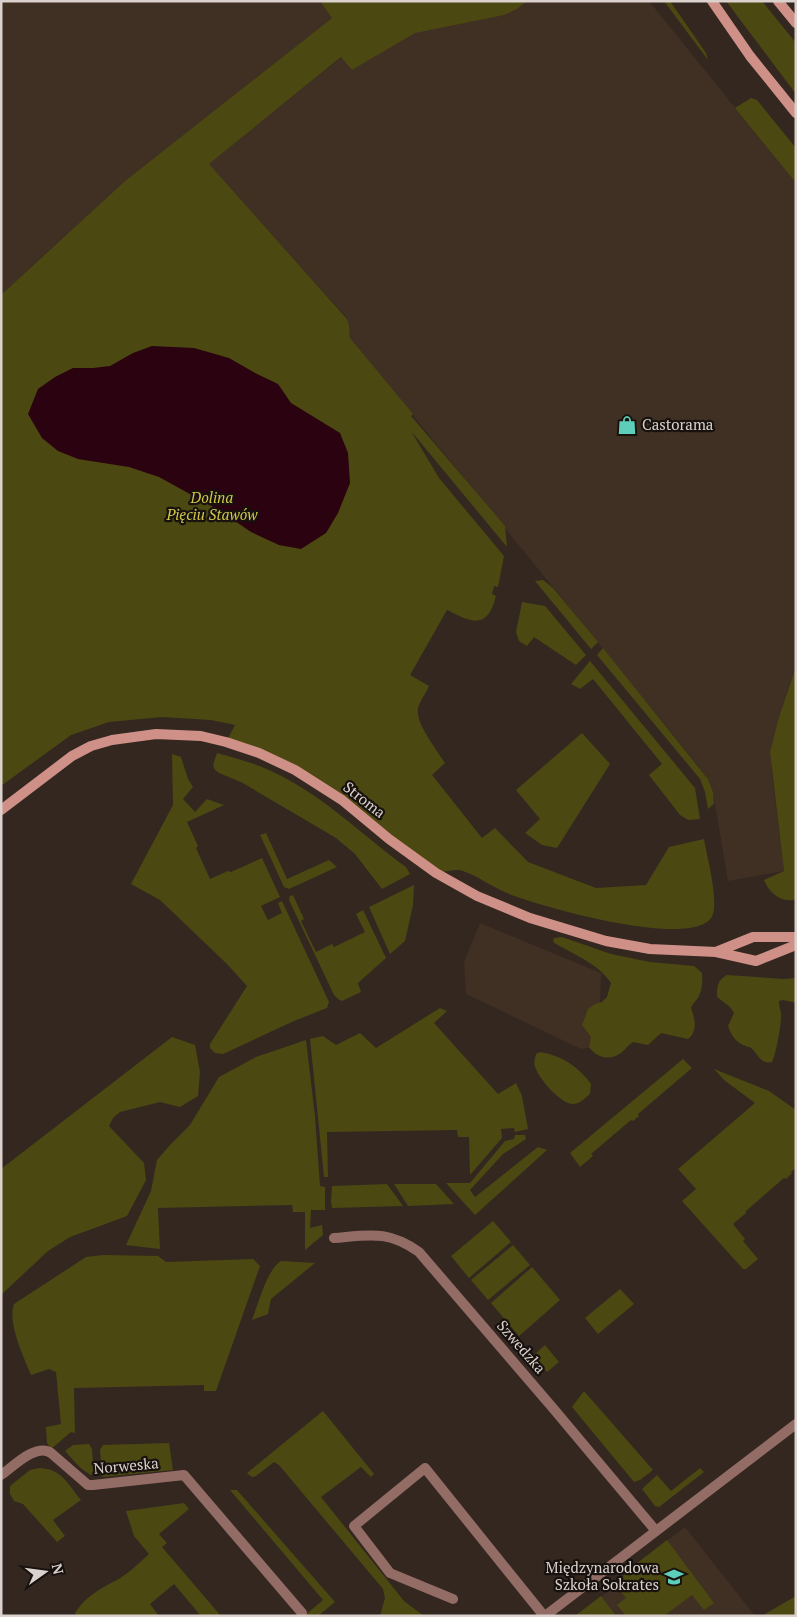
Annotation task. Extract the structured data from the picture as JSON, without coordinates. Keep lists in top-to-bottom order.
{
  "streets": {
    "street": ["Stroma", "Szwedzka", "Norweska"]
  },
  "parks": ["Dolina Pięciu Stawów"],
  "places": {
    "shop": ["Castorama"],
    "school or university": ["Międzynarodowa Szkoła Sokrates"]
  },
  "north": "right"
}
